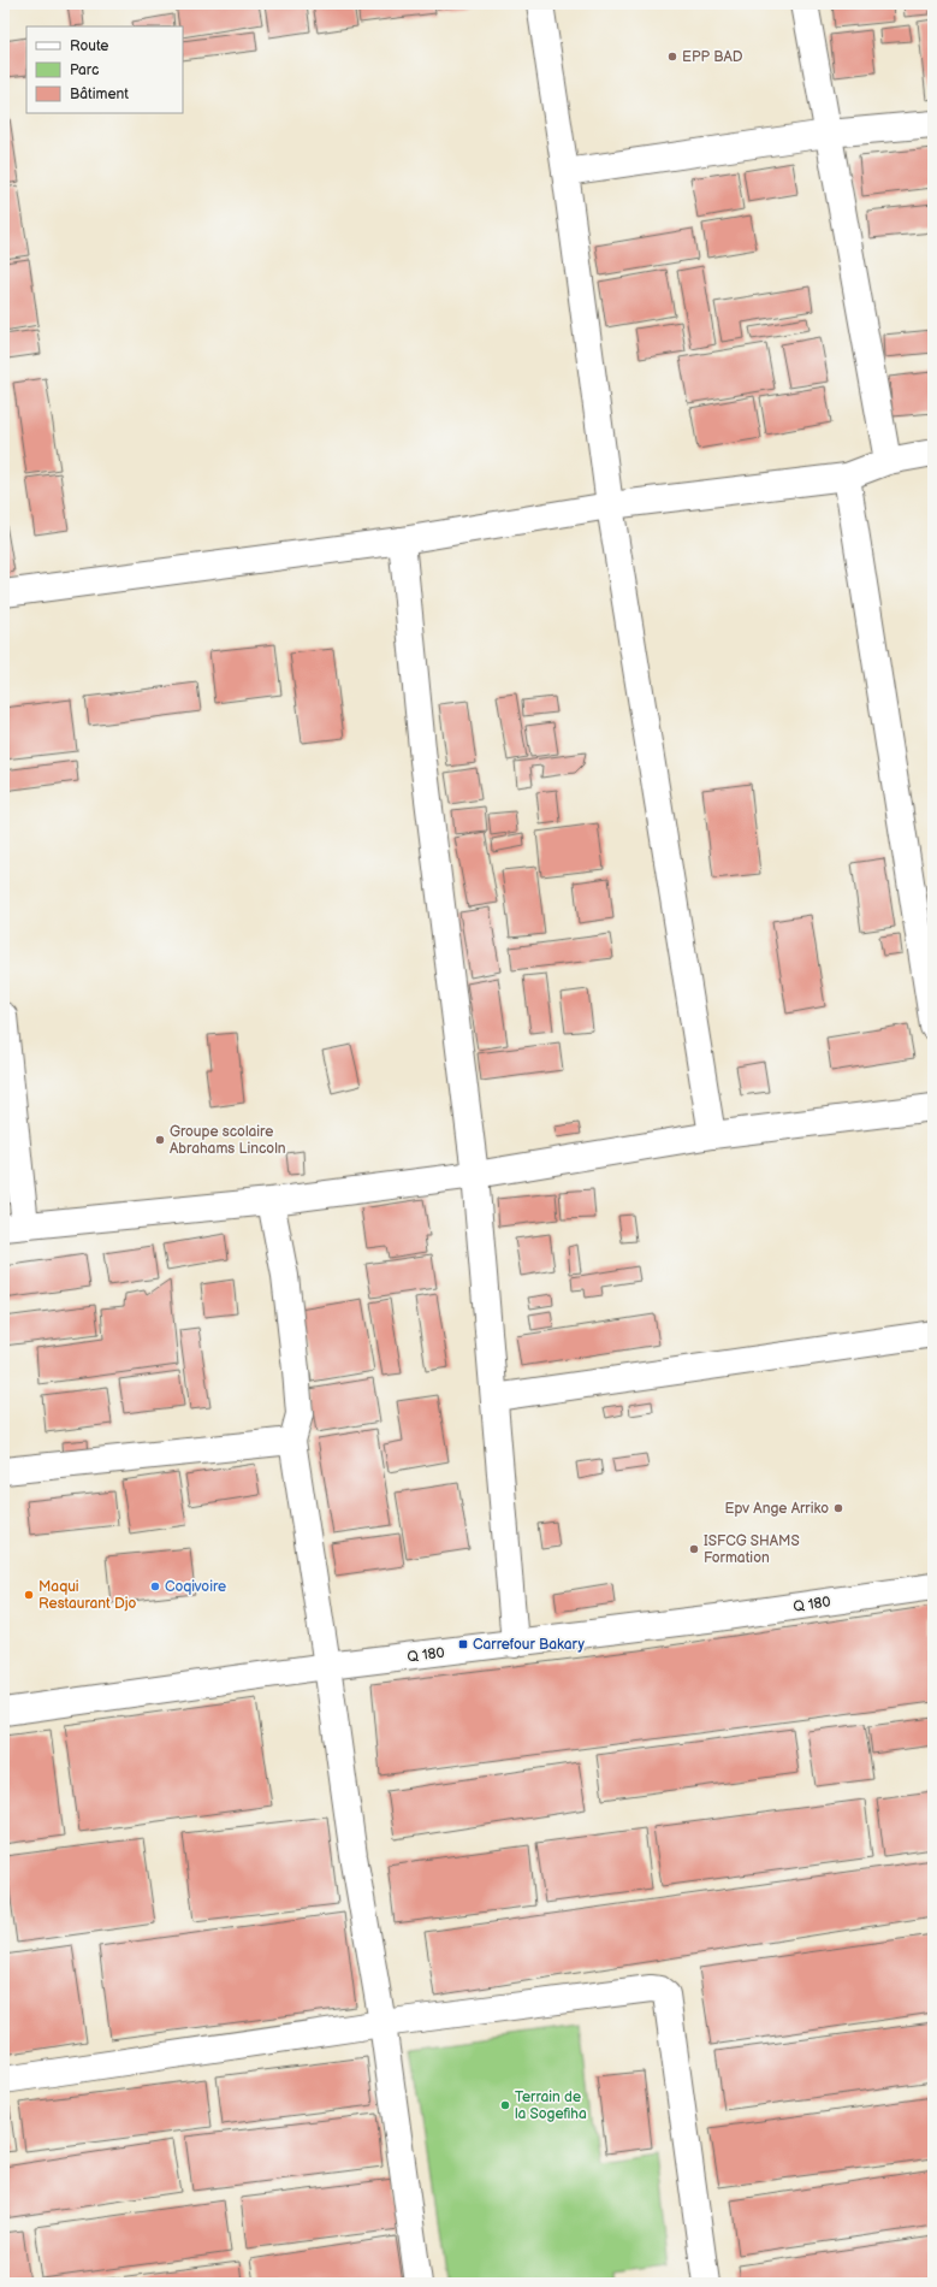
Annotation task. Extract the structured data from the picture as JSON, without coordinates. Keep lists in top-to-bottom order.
{
  "streets": {
    "street": ["Q 180"]
  },
  "places": {
    "other": [
      "EPP BAD",
      "Groupe scolaire Abrahams Lincoln",
      "Epv Ange Arriko",
      "ISFCG SHAMS Formation",
      "Coqivoire",
      "Maqui Restaurant Djo",
      "Terrain de la Sogefiha"
    ],
    "transit": ["Carrefour Bakary"]
  },
  "legend": ["Route", "Parc", "Bâtiment"]
}
